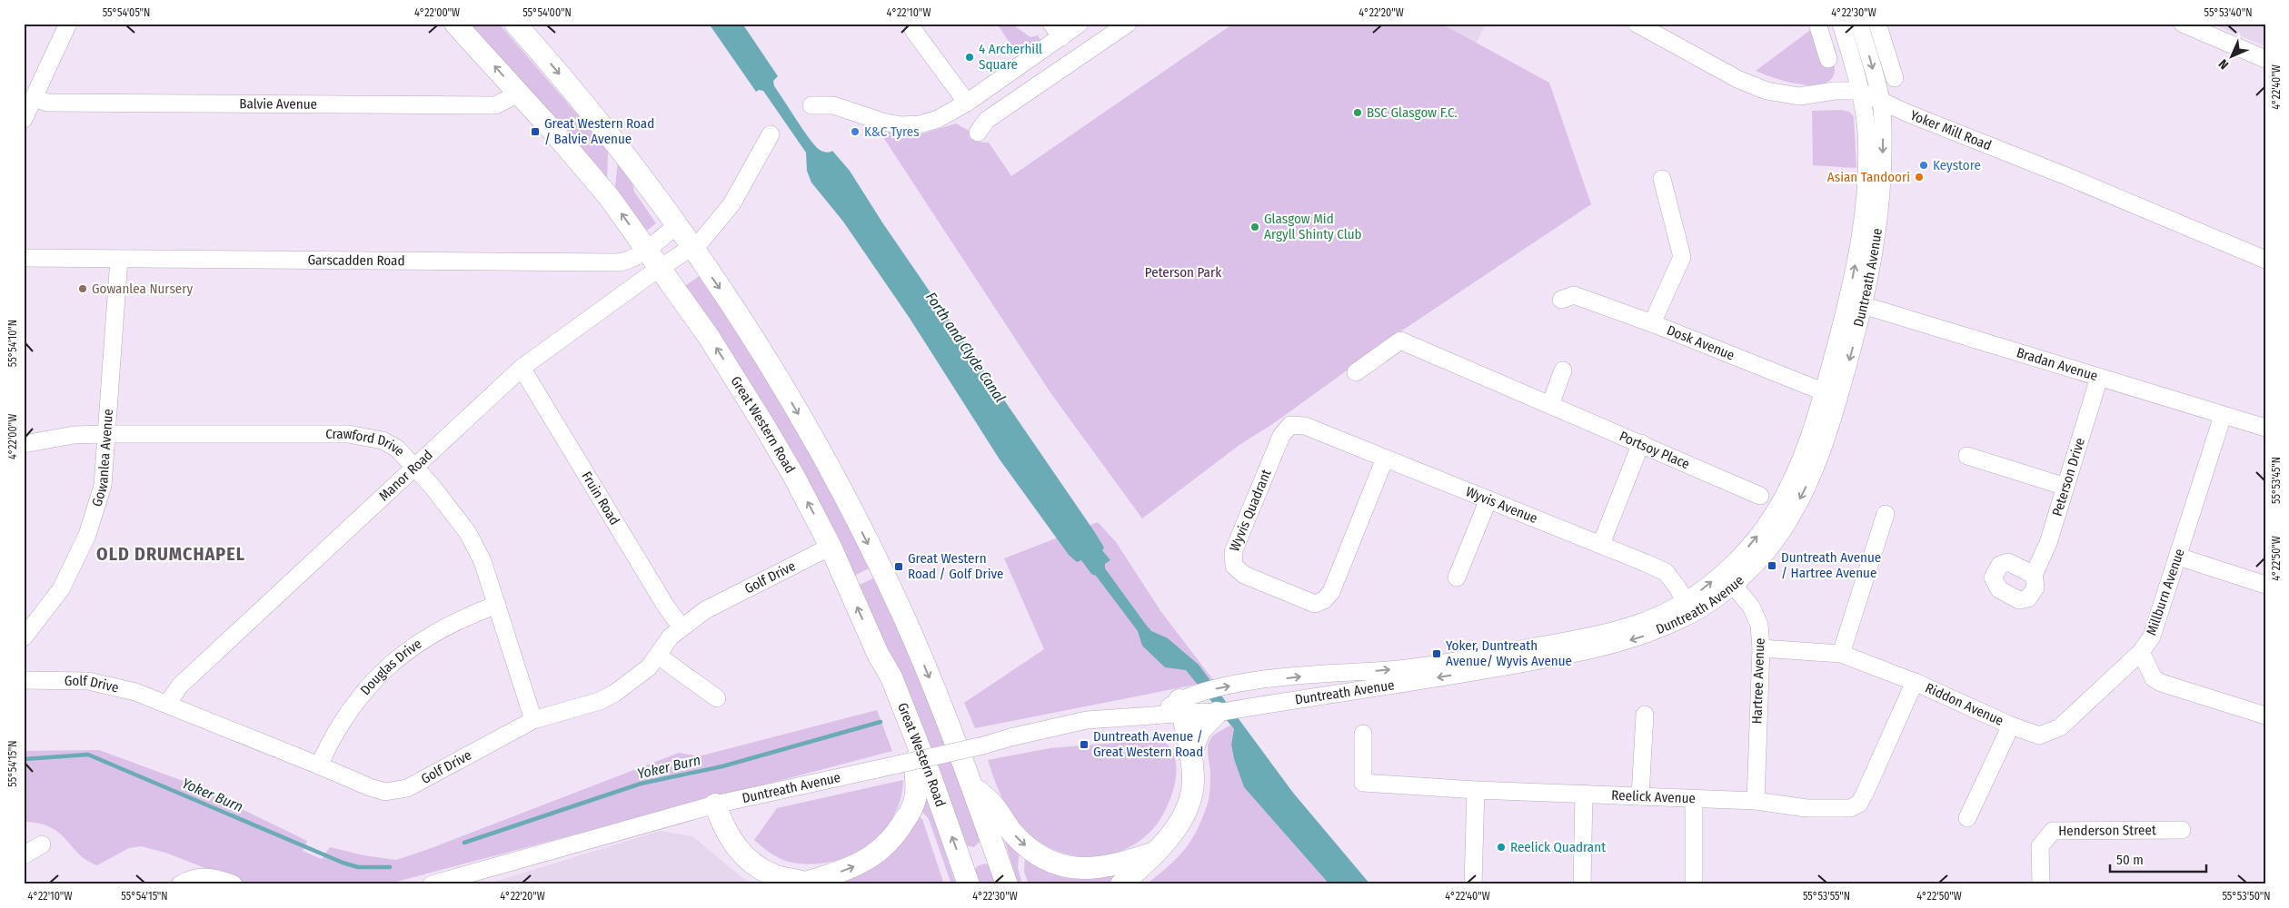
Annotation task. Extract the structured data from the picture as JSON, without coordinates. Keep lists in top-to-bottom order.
{
  "streets": {
    "main road": ["Great Western Road"],
    "street": [
      "Balvie Avenue",
      "Yoker Mill Road",
      "Garscadden Road",
      "Duntreath Avenue",
      "Dosk Avenue",
      "Bradan Avenue",
      "Crawford Drive",
      "Portsoy Place",
      "Gowanlea Avenue",
      "Manor Road",
      "Peterson Drive",
      "Fruin Road",
      "Wyvis Avenue",
      "Wyvis Quadrant",
      "Golf Drive",
      "Millburn Avenue",
      "Douglas Drive",
      "Hartree Avenue",
      "Riddon Avenue",
      "Reelick Avenue",
      "Henderson Street"
    ]
  },
  "crossings": [
    ["Balvie Avenue", "Great Western Road"],
    ["Yoker Mill Road", "Duntreath Avenue"],
    ["Garscadden Road", "Great Western Road"],
    ["Garscadden Road", "Gowanlea Avenue"],
    ["Duntreath Avenue", "Dosk Avenue"],
    ["Duntreath Avenue", "Bradan Avenue"],
    ["Duntreath Avenue", "Wyvis Avenue"],
    ["Duntreath Avenue", "Hartree Avenue"],
    ["Bradan Avenue", "Peterson Drive"],
    ["Bradan Avenue", "Millburn Avenue"],
    ["Great Western Road", "Manor Road"],
    ["Great Western Road", "Golf Drive"],
    ["Crawford Drive", "Gowanlea Avenue"],
    ["Crawford Drive", "Manor Road"],
    ["Crawford Drive", "Golf Drive"],
    ["Crawford Drive", "Douglas Drive"],
    ["Manor Road", "Fruin Road"],
    ["Manor Road", "Golf Drive"],
    ["Fruin Road", "Golf Drive"],
    ["Wyvis Avenue", "Wyvis Quadrant"],
    ["Golf Drive", "Douglas Drive"],
    ["Millburn Avenue", "Riddon Avenue"],
    ["Hartree Avenue", "Riddon Avenue"],
    ["Hartree Avenue", "Reelick Avenue"],
    ["Riddon Avenue", "Reelick Avenue"]
  ],
  "districts": ["OLD DRUMCHAPEL"],
  "water": ["Forth and Clyde Canal", "Yoker Burn"],
  "parks": ["Peterson Park"],
  "places": {
    "other": [
      "4 Archerhill Square",
      "BSC Glasgow F.C.",
      "K&C Tyres",
      "Keystore",
      "Asian Tandoori",
      "Glasgow Mid Argyll Shinty Club",
      "Gowanlea Nursery",
      "Reelick Quadrant"
    ],
    "transit": [
      "Great Western Road / Balvie Avenue",
      "Duntreath Avenue / Hartree Avenue",
      "Great Western Road / Golf Drive",
      "Yoker, Duntreath Avenue/ Wyvis Avenue",
      "Duntreath Avenue / Great Western Road"
    ]
  },
  "scale_bar": "50 m",
  "north": "bottom left",
  "coordinates": [
    "55°54'05\"N",
    "4°22'00\"W",
    "55°54'00\"N",
    "4°22'10\"W",
    "4°22'20\"W",
    "4°22'30\"W",
    "55°53'40\"N",
    "4°22'40\"W",
    "55°54'10\"N",
    "55°53'45\"N",
    "4°22'50\"W",
    "55°54'15\"N",
    "55°53'55\"N",
    "55°53'50\"N"
  ]
}
